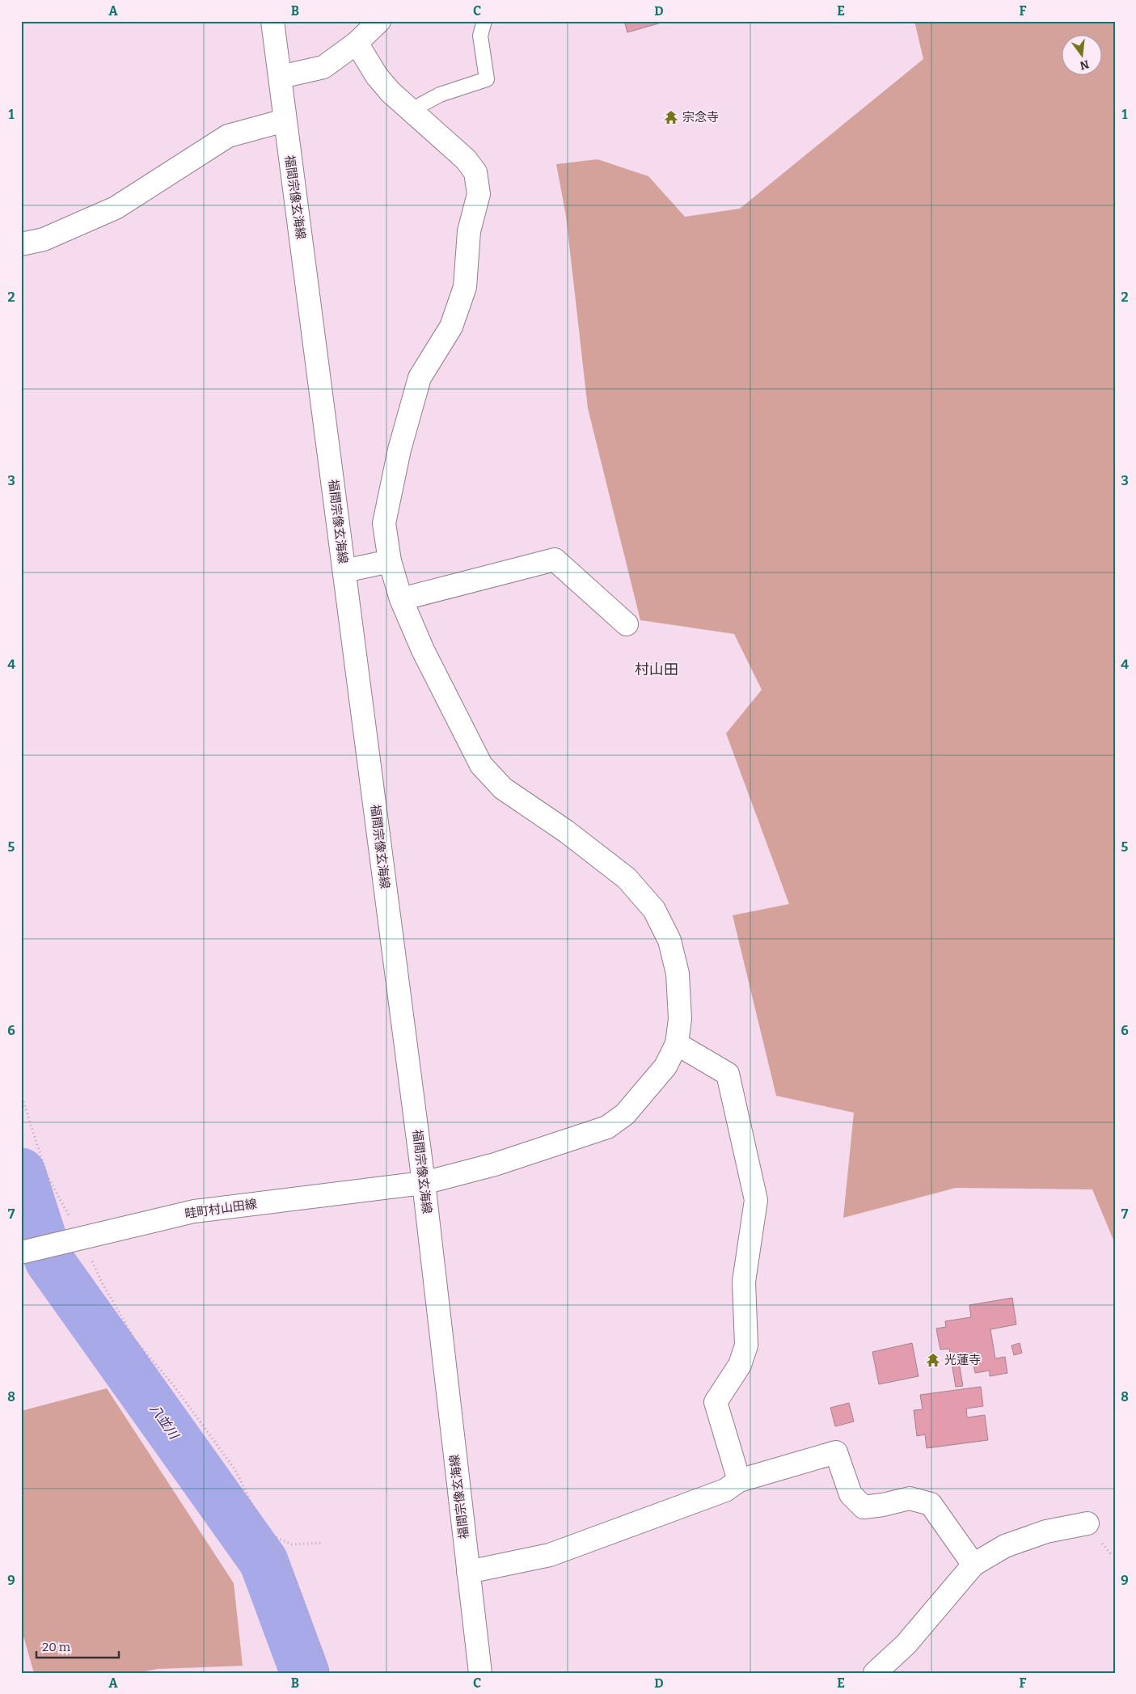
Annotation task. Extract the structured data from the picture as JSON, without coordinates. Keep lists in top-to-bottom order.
{
  "streets": {
    "street": ["福間宗像玄海線", "畦町村山田線"]
  },
  "crossings": [
    ["福間宗像玄海線", "畦町村山田線"]
  ],
  "districts": ["村山田"],
  "water": ["八並川"],
  "places": {
    "temple": ["宗念寺", "光蓮寺"]
  },
  "scale_bar": "20 m",
  "north": "bottom",
  "grid": {
    "columns": [
      "A",
      "B",
      "C",
      "D",
      "E",
      "F"
    ],
    "rows": [
      "1",
      "2",
      "3",
      "4",
      "5",
      "6",
      "7",
      "8",
      "9"
    ]
  }
}
